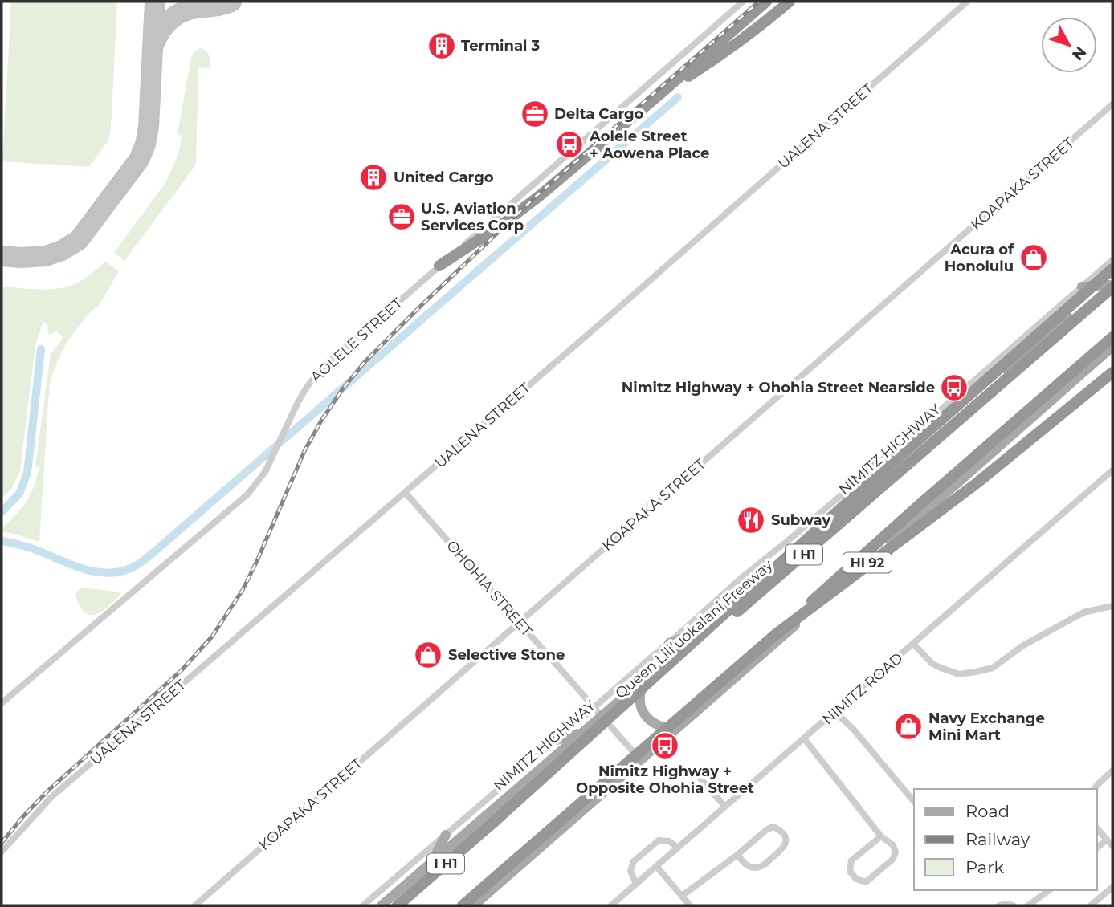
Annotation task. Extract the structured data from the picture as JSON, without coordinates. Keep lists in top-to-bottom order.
{
  "streets": {
    "highway": ["I H1", "Queen Liliʻuokalani Freeway"],
    "main road": ["NIMITZ HIGHWAY", "HI 92"],
    "street": [
      "UALENA STREET",
      "KOAPAKA STREET",
      "AOLELE STREET",
      "OHOHIA STREET",
      "NIMITZ ROAD"
    ]
  },
  "crossings": [
    ["UALENA STREET", "OHOHIA STREET"],
    ["KOAPAKA STREET", "OHOHIA STREET"],
    ["NIMITZ HIGHWAY", "OHOHIA STREET"],
    ["NIMITZ HIGHWAY", "Queen Liliʻuokalani Freeway"],
    ["HI 92", "OHOHIA STREET"]
  ],
  "places": {
    "building": ["Terminal 3", "United Cargo"],
    "office": ["Delta Cargo", "U.S. Aviation Services Corp"],
    "bus stop": ["Aolele Street + Aowena Place", "Nimitz Highway + Ohohia Street Nearside", "Nimitz Highway + Opposite Ohohia Street"],
    "shop": ["Acura of Honolulu", "Selective Stone", "Navy Exchange Mini Mart"],
    "restaurant": ["Subway"]
  },
  "legend": ["Road", "Railway", "Park"],
  "north": "bottom right"
}
